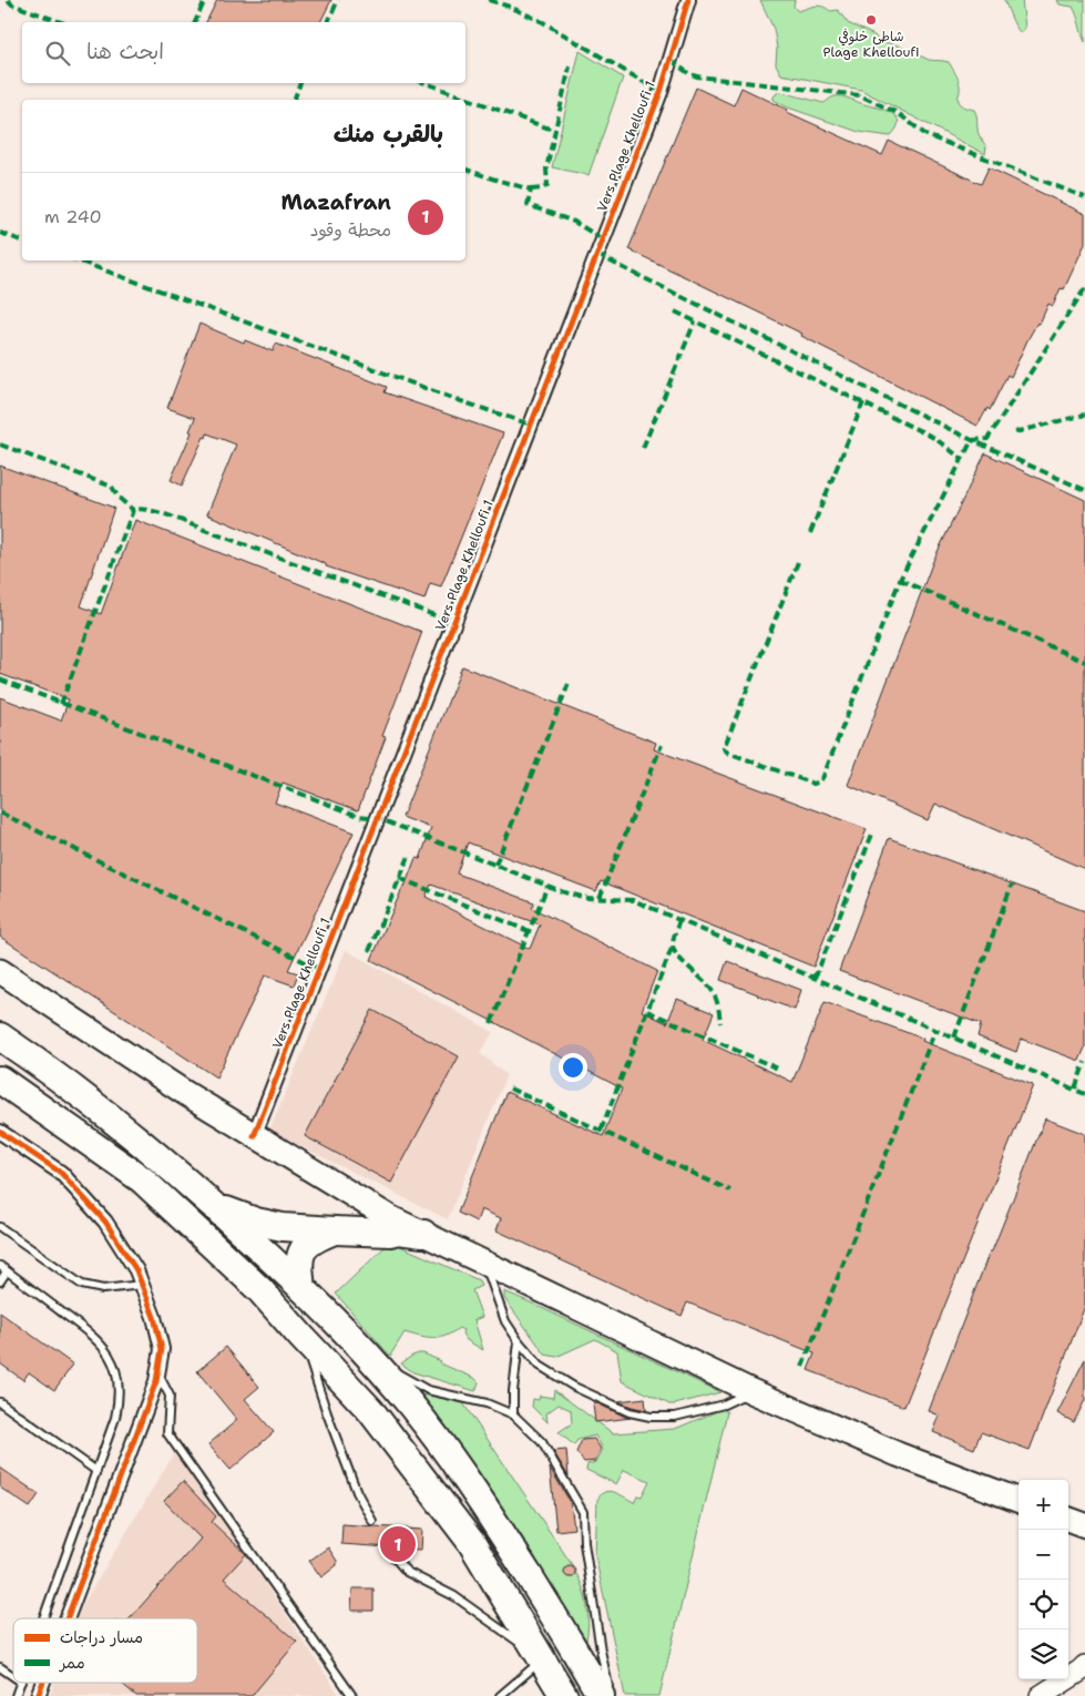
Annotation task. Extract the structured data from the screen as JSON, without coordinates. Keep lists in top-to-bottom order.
{
  "streets": {
    "street": ["Vers Plage Khelloufi 1"]
  },
  "places": ["شاطئ خلوفي Plage Khelloufi"],
  "legend": ["مسار دراجات", "ممر"],
  "page": {
    "search": "ابحث هنا",
    "heading": "بالقرب منك",
    "list": [
      {
        "mark": "1",
        "name": "Mazafran",
        "note": "محطة وقود",
        "value": "240 m"
      }
    ],
    "map_buttons": ["+", "−"],
    "pins": "1"
  }
}
